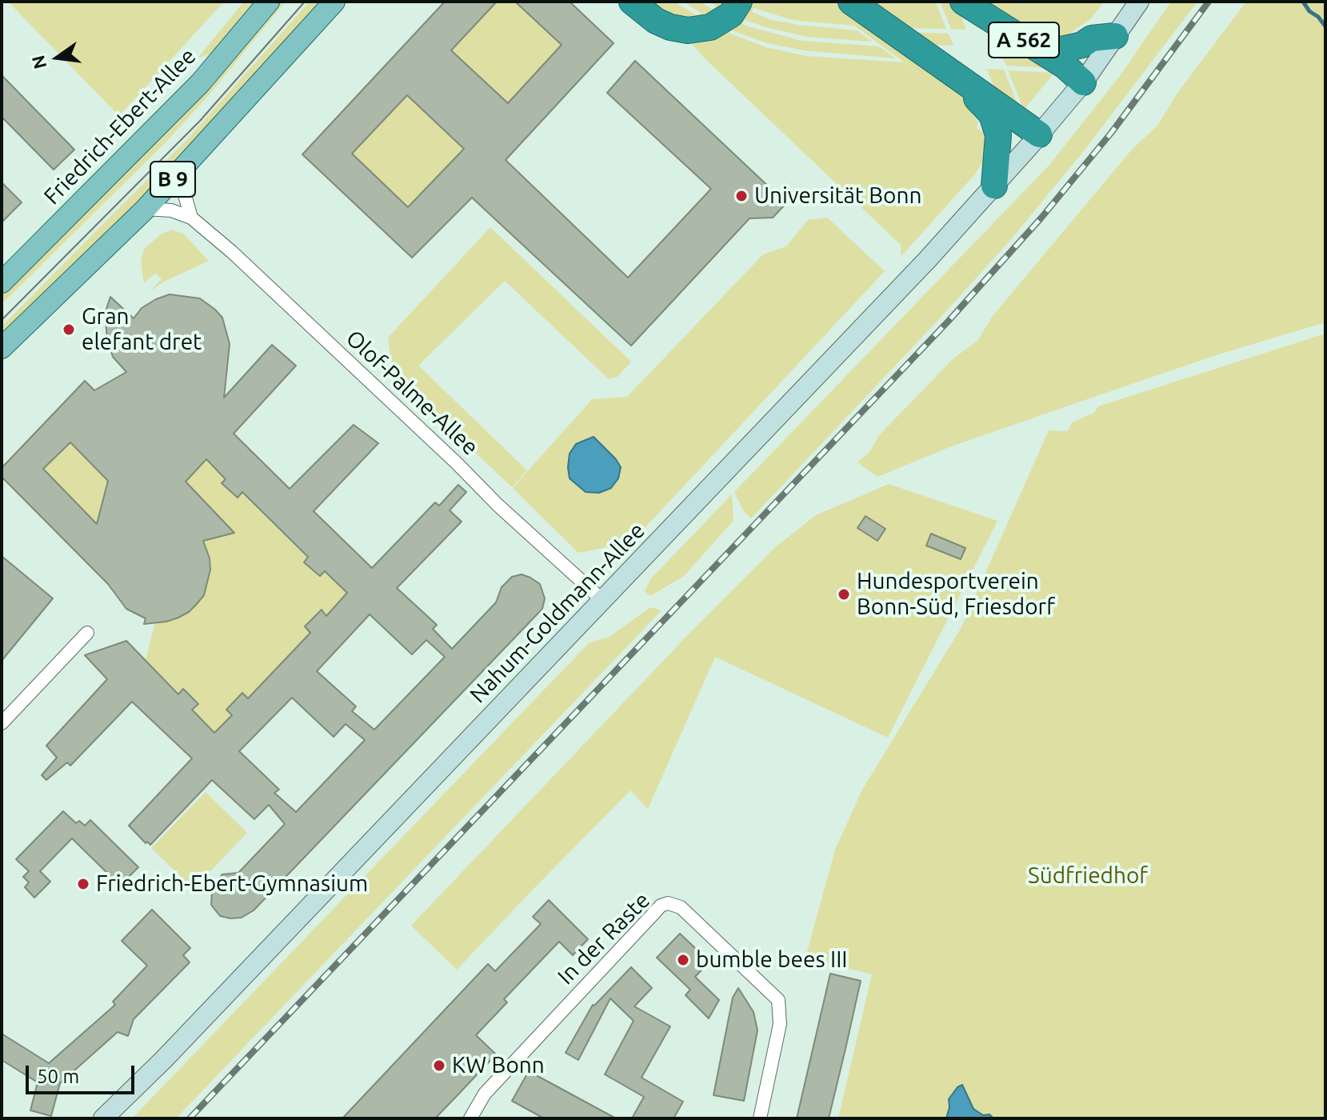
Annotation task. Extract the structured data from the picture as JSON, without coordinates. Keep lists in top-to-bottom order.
{
  "streets": {
    "highway": ["A 562"],
    "main road": ["Friedrich-Ebert-Allee", "B 9", "Nahum-Goldmann-Allee"],
    "street": ["Olof-Palme-Allee", "In der Raste"]
  },
  "crossings": [
    ["A 562", "Nahum-Goldmann-Allee"],
    ["B 9", "Olof-Palme-Allee"],
    ["Olof-Palme-Allee", "Nahum-Goldmann-Allee"]
  ],
  "parks": ["Südfriedhof"],
  "places": [
    "Universität Bonn",
    "Gran elefant dret",
    "Hundesportverein Bonn-Süd, Friesdorf",
    "Friedrich-Ebert-Gymnasium",
    "bumble bees III",
    "KW Bonn"
  ],
  "scale_bar": "50 m",
  "north": "left"
}
